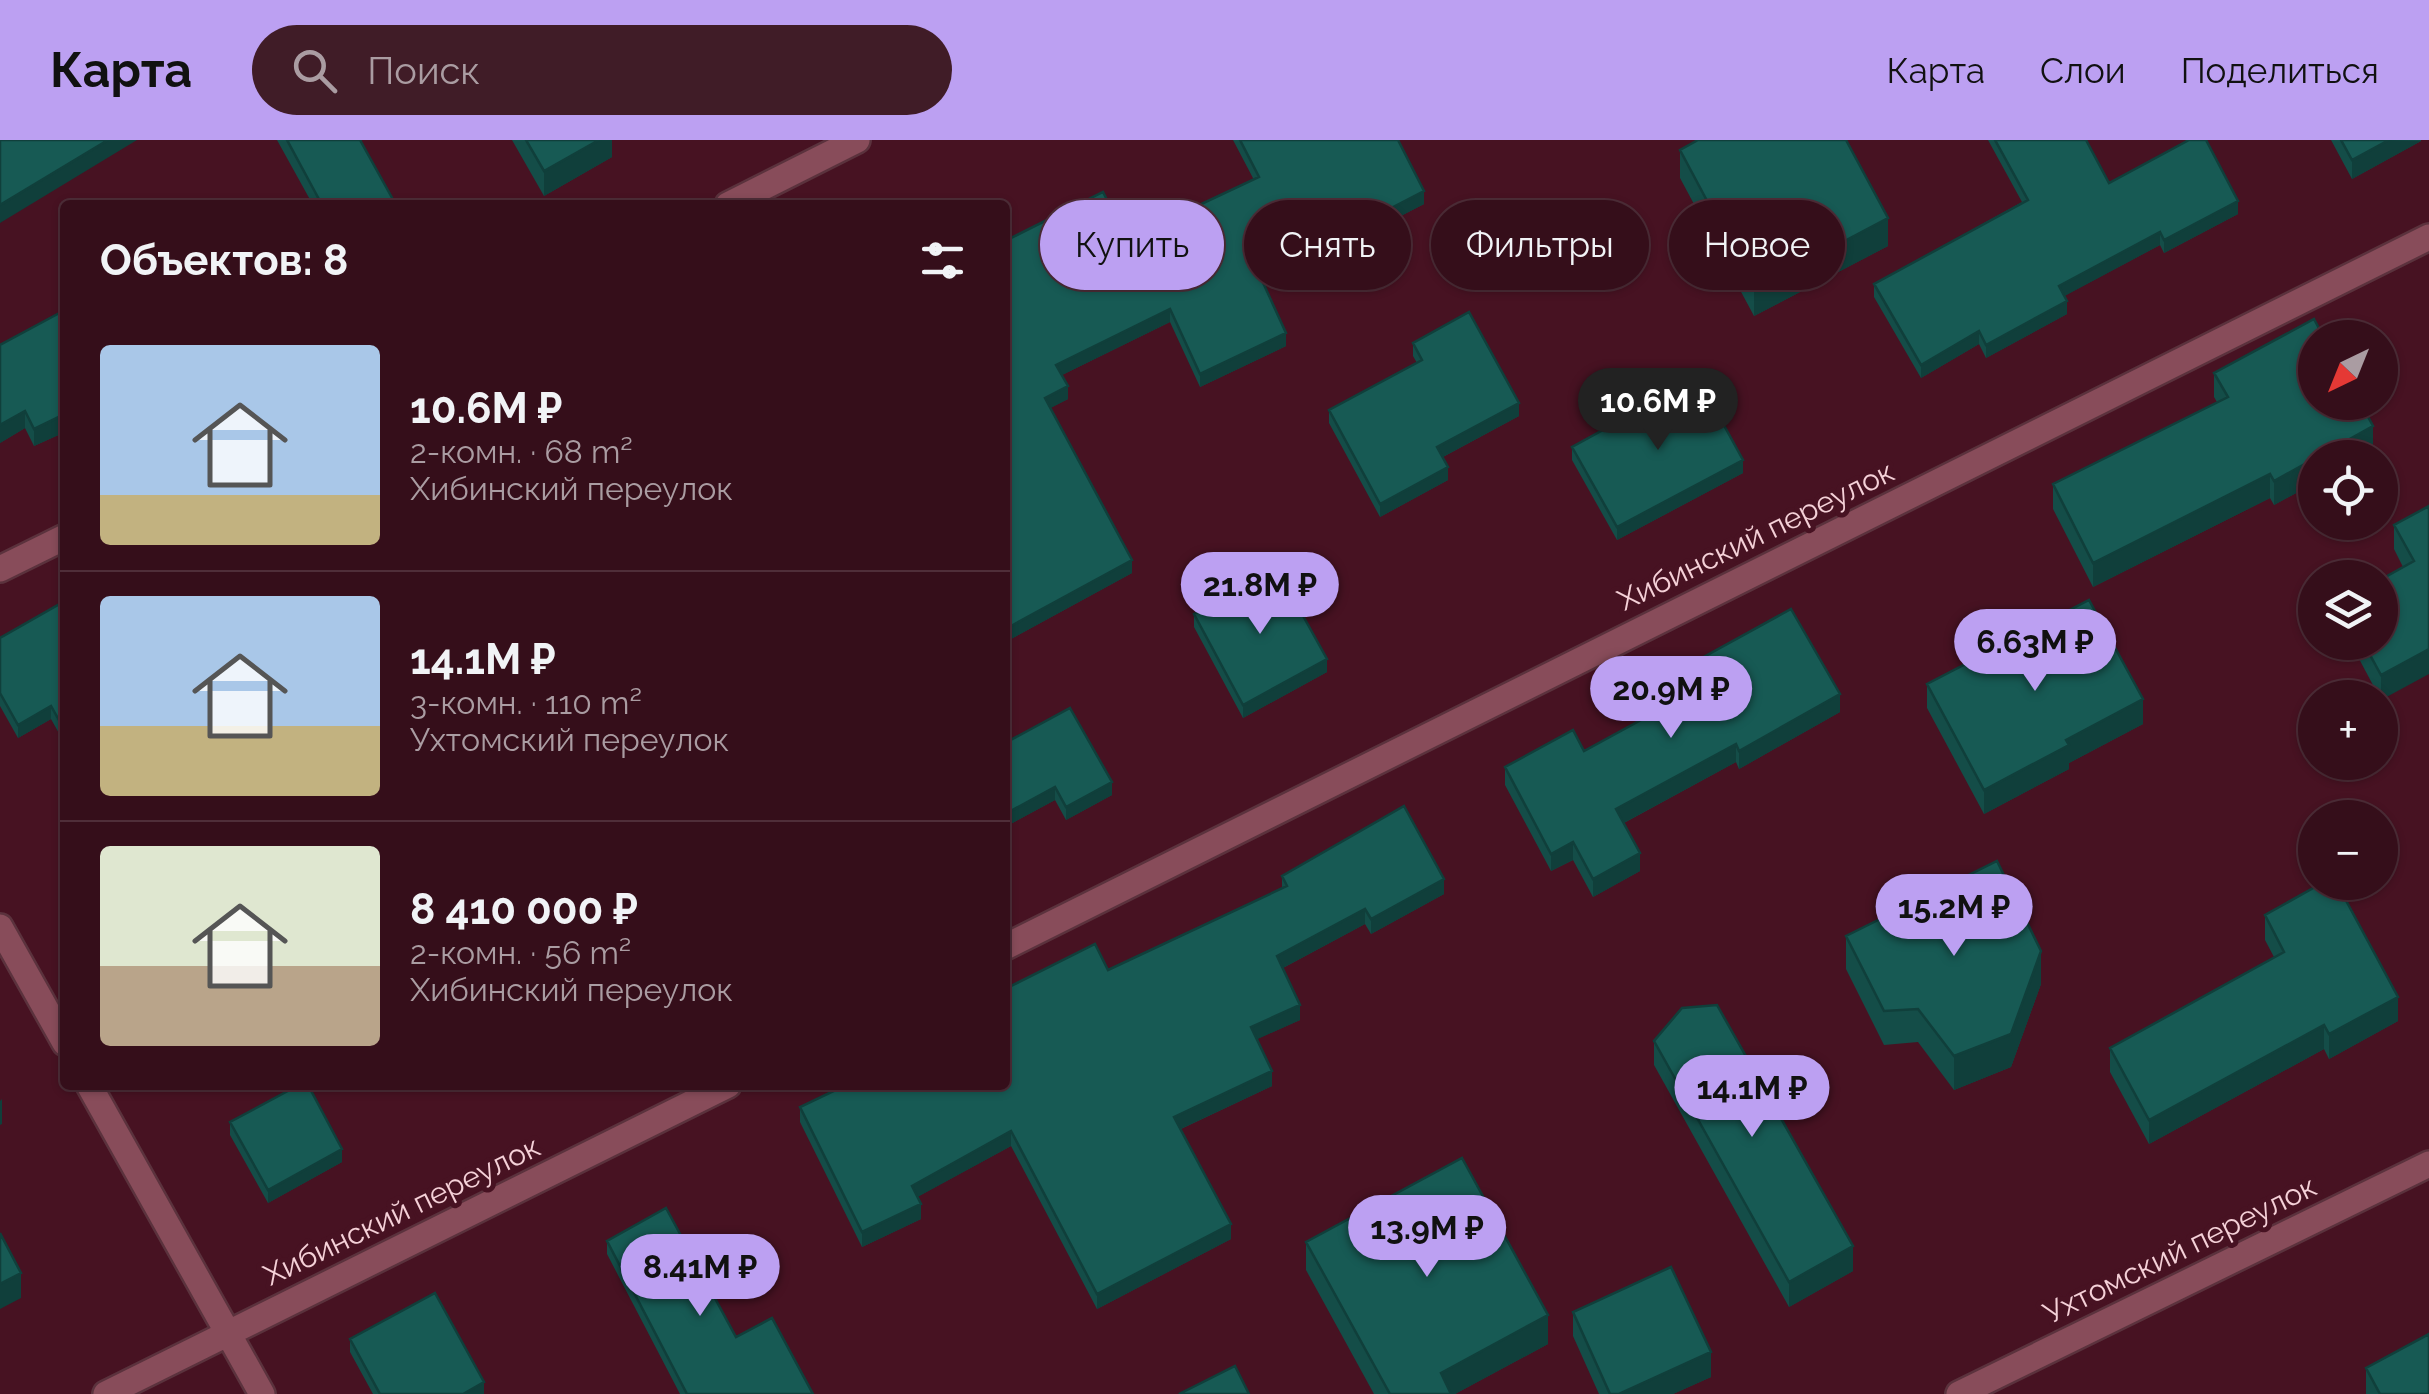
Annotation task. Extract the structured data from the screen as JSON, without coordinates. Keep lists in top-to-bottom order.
{
  "streets": {
    "street": ["Хибинский переулок", "Ухтомский переулок"]
  },
  "north": "bottom left",
  "page": {
    "header": "Карта",
    "search": "Поиск",
    "nav": ["Карта", "Слои", "Поделиться"],
    "chip": [
      "Купить",
      "Снять",
      "Фильтры",
      "Новое"
    ],
    "heading": "Объектов: 8",
    "map_buttons": ["+", "−"],
    "list": [
      {
        "name": "10.6M ₽",
        "note": "2-комн. · 68 m² · Хибинский переулок"
      },
      {
        "name": "14.1M ₽",
        "note": "3-комн. · 110 m² · Ухтомский переулок"
      },
      {
        "name": "8 410 000 ₽",
        "note": "2-комн. · 56 m² · Хибинский переулок"
      }
    ],
    "price": [
      "10.6M ₽",
      "21.8M ₽",
      "6.63M ₽",
      "20.9M ₽",
      "15.2M ₽",
      "14.1M ₽",
      "13.9M ₽",
      "8.41M ₽"
    ]
  }
}
